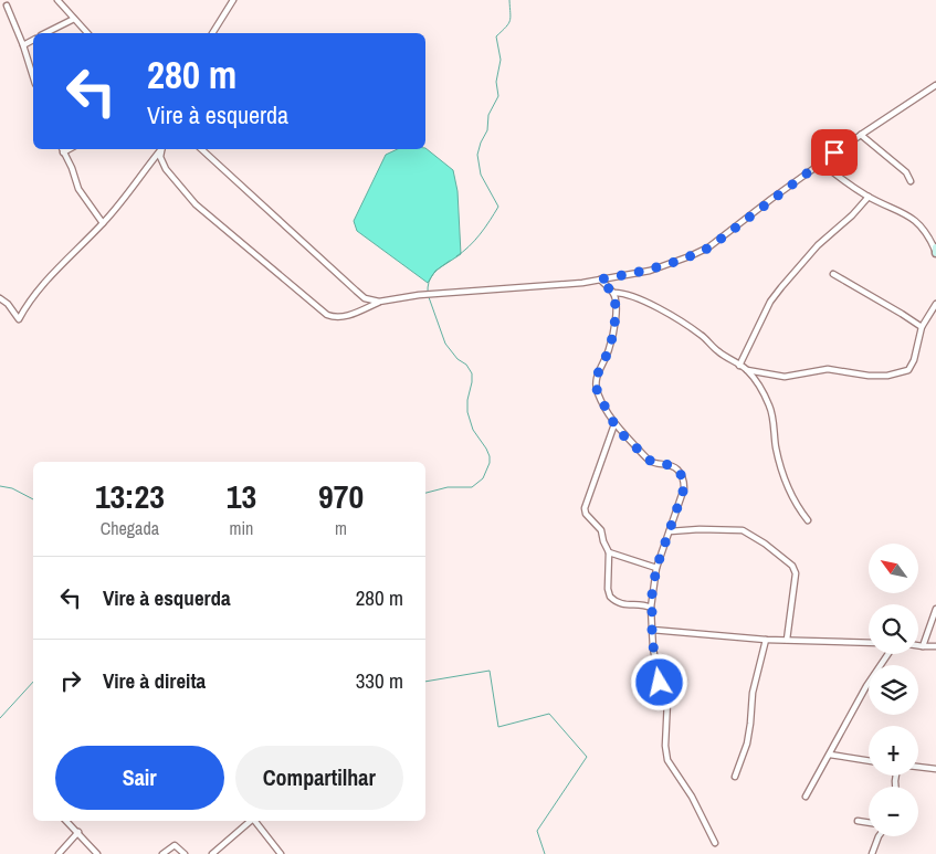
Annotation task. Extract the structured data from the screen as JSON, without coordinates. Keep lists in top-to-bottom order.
{
  "north": "top left",
  "page": {
    "turn": ["280 m", "Vire à esquerda"],
    "eta": [
      "13:23",
      "Chegada",
      "13",
      "min",
      "970",
      "m"
    ],
    "map_buttons": ["+", "−"],
    "list": [
      {
        "name": "Vire à esquerda",
        "value": "280 m"
      },
      {
        "name": "Vire à direita",
        "value": "330 m"
      }
    ],
    "buttons": ["Sair", "Compartilhar"]
  }
}
